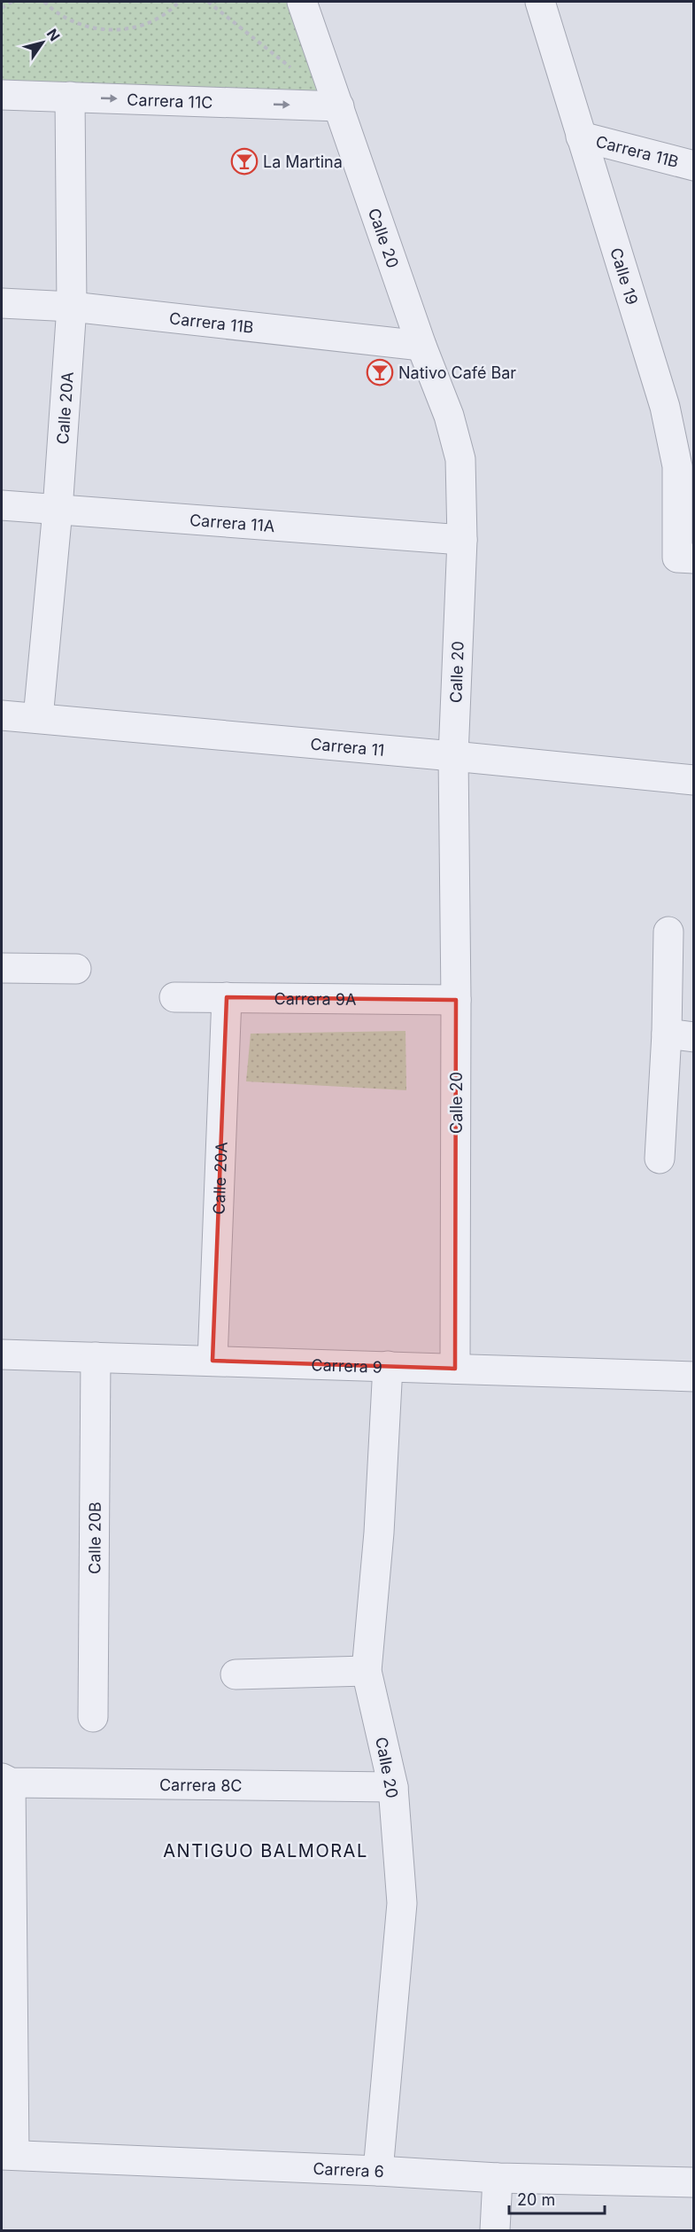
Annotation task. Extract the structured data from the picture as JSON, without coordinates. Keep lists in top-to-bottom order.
{
  "streets": {
    "street": [
      "Carrera 11C",
      "Carrera 11B",
      "Calle 20",
      "Calle 19",
      "Calle 20A",
      "Carrera 11A",
      "Carrera 11",
      "Carrera 9A",
      "Carrera 9",
      "Calle 20B",
      "Carrera 8C",
      "Carrera 6"
    ]
  },
  "crossings": [
    ["Carrera 11C", "Calle 20"],
    ["Carrera 11C", "Calle 20A"],
    ["Carrera 11B", "Calle 20"],
    ["Carrera 11B", "Calle 19"],
    ["Carrera 11B", "Calle 20A"],
    ["Calle 20", "Carrera 11A"],
    ["Calle 20", "Carrera 11"],
    ["Calle 20", "Carrera 9A"],
    ["Calle 20", "Carrera 9"],
    ["Calle 20", "Carrera 8C"],
    ["Calle 20", "Carrera 6"],
    ["Calle 20A", "Carrera 11A"],
    ["Calle 20A", "Carrera 11"],
    ["Calle 20A", "Carrera 9A"],
    ["Calle 20A", "Carrera 9"],
    ["Carrera 9", "Calle 20B"]
  ],
  "one_way": ["Carrera 11C"],
  "districts": ["ANTIGUO BALMORAL"],
  "places": {
    "bar": ["La Martina", "Nativo Café Bar"]
  },
  "scale_bar": "20 m",
  "north": "top right"
}
